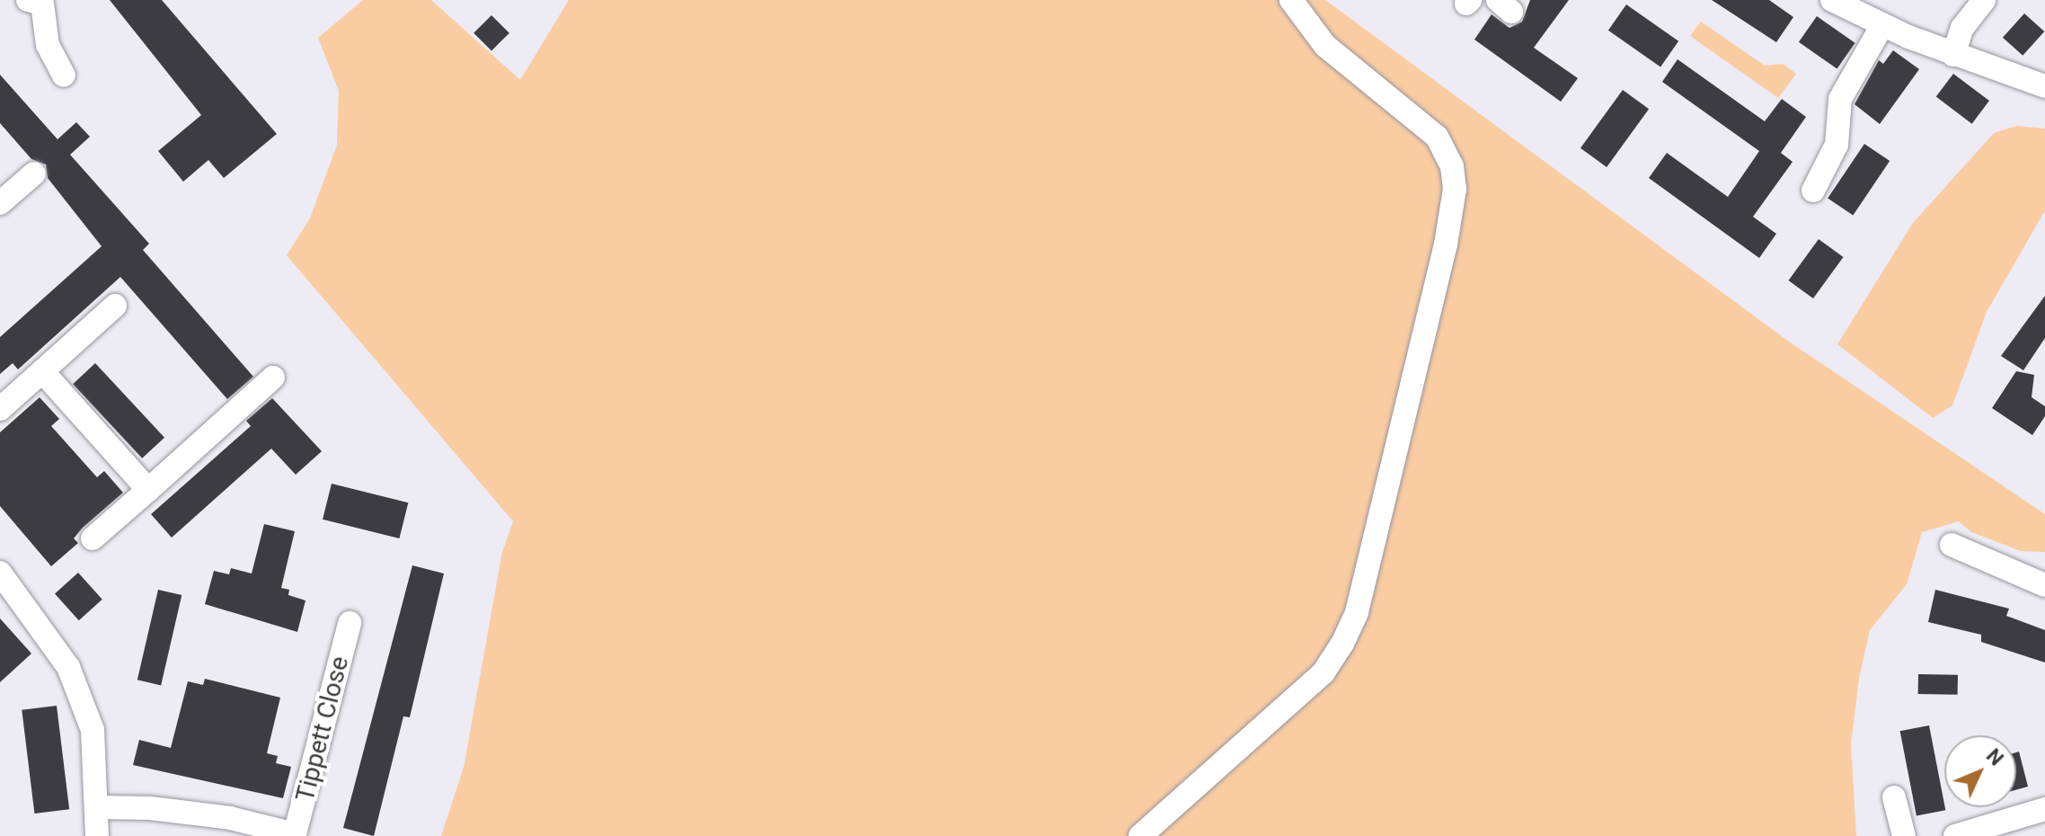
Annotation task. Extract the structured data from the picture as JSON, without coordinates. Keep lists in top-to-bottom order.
{
  "streets": {
    "street": ["Tippett Close"]
  },
  "north": "top right"
}
